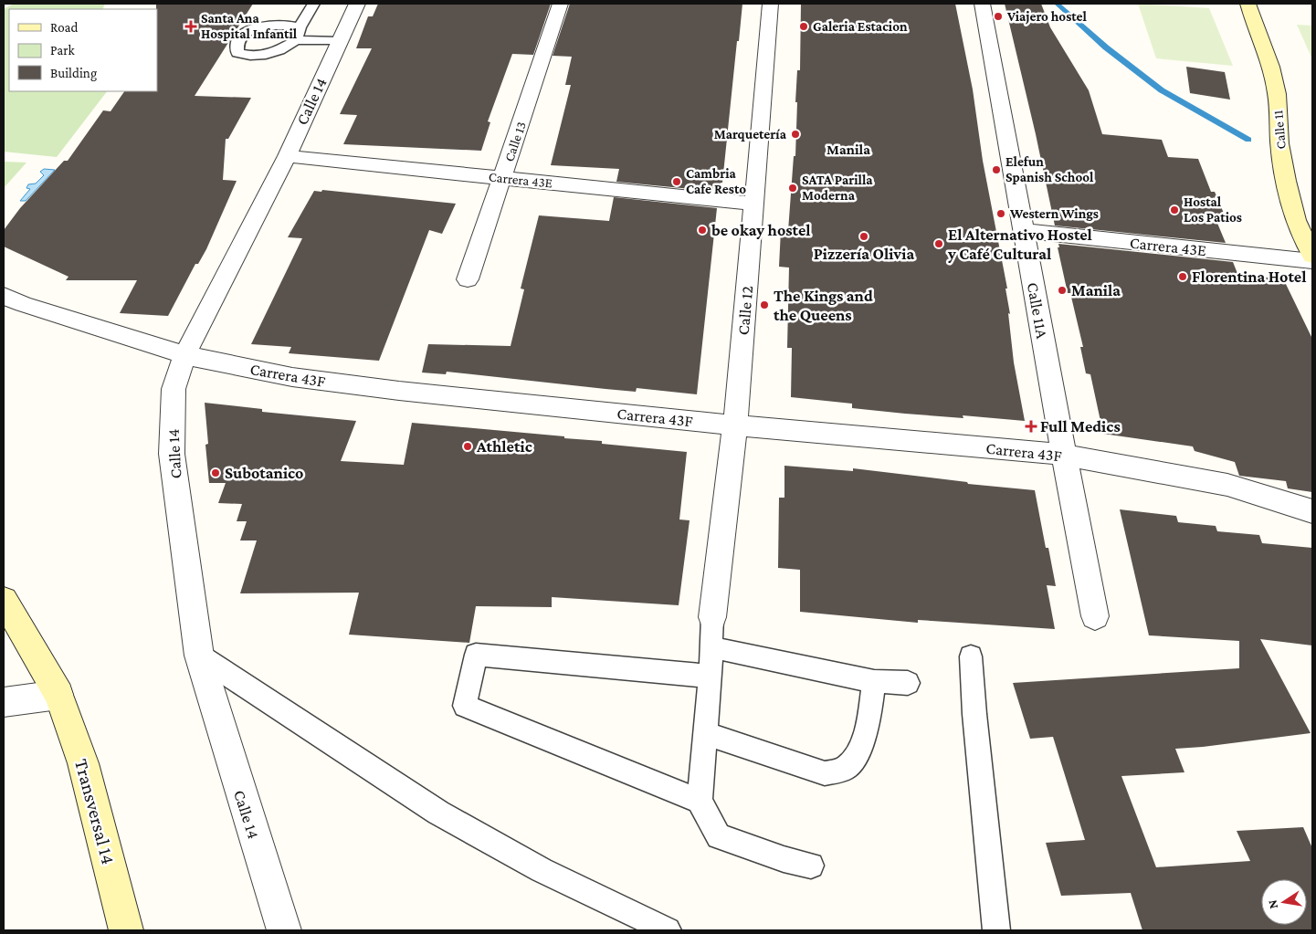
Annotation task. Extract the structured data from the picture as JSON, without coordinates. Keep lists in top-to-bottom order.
{
  "streets": {
    "main road": ["Calle 11", "Transversal 14"],
    "street": [
      "Calle 14",
      "Calle 13",
      "Carrera 43E",
      "Calle 12",
      "Calle 11A",
      "Carrera 43F"
    ]
  },
  "crossings": [
    ["Calle 14", "Carrera 43E"],
    ["Calle 14", "Carrera 43F"],
    ["Calle 13", "Carrera 43E"],
    ["Carrera 43E", "Calle 12"],
    ["Carrera 43E", "Calle 11A"],
    ["Calle 12", "Carrera 43F"],
    ["Calle 11A", "Carrera 43F"]
  ],
  "districts": ["Manila"],
  "places": {
    "other": [
      "Viajero hostel",
      "Galeria Estacion",
      "Marquetería",
      "Elefun Spanish School",
      "Cambria Cafe Resto",
      "SATA Parilla Moderna",
      "Hostal Los Patios",
      "Western Wings",
      "be okay hostel",
      "Pizzería Olivia",
      "El Alternativo Hostel y Café Cultural",
      "Florentina Hotel",
      "Manila",
      "The Kings and the Queens",
      "Athletic",
      "Subotanico"
    ],
    "health": ["Santa Ana Hospital Infantil", "Full Medics"]
  },
  "legend": ["Road", "Park", "Building"],
  "north": "left"
}
